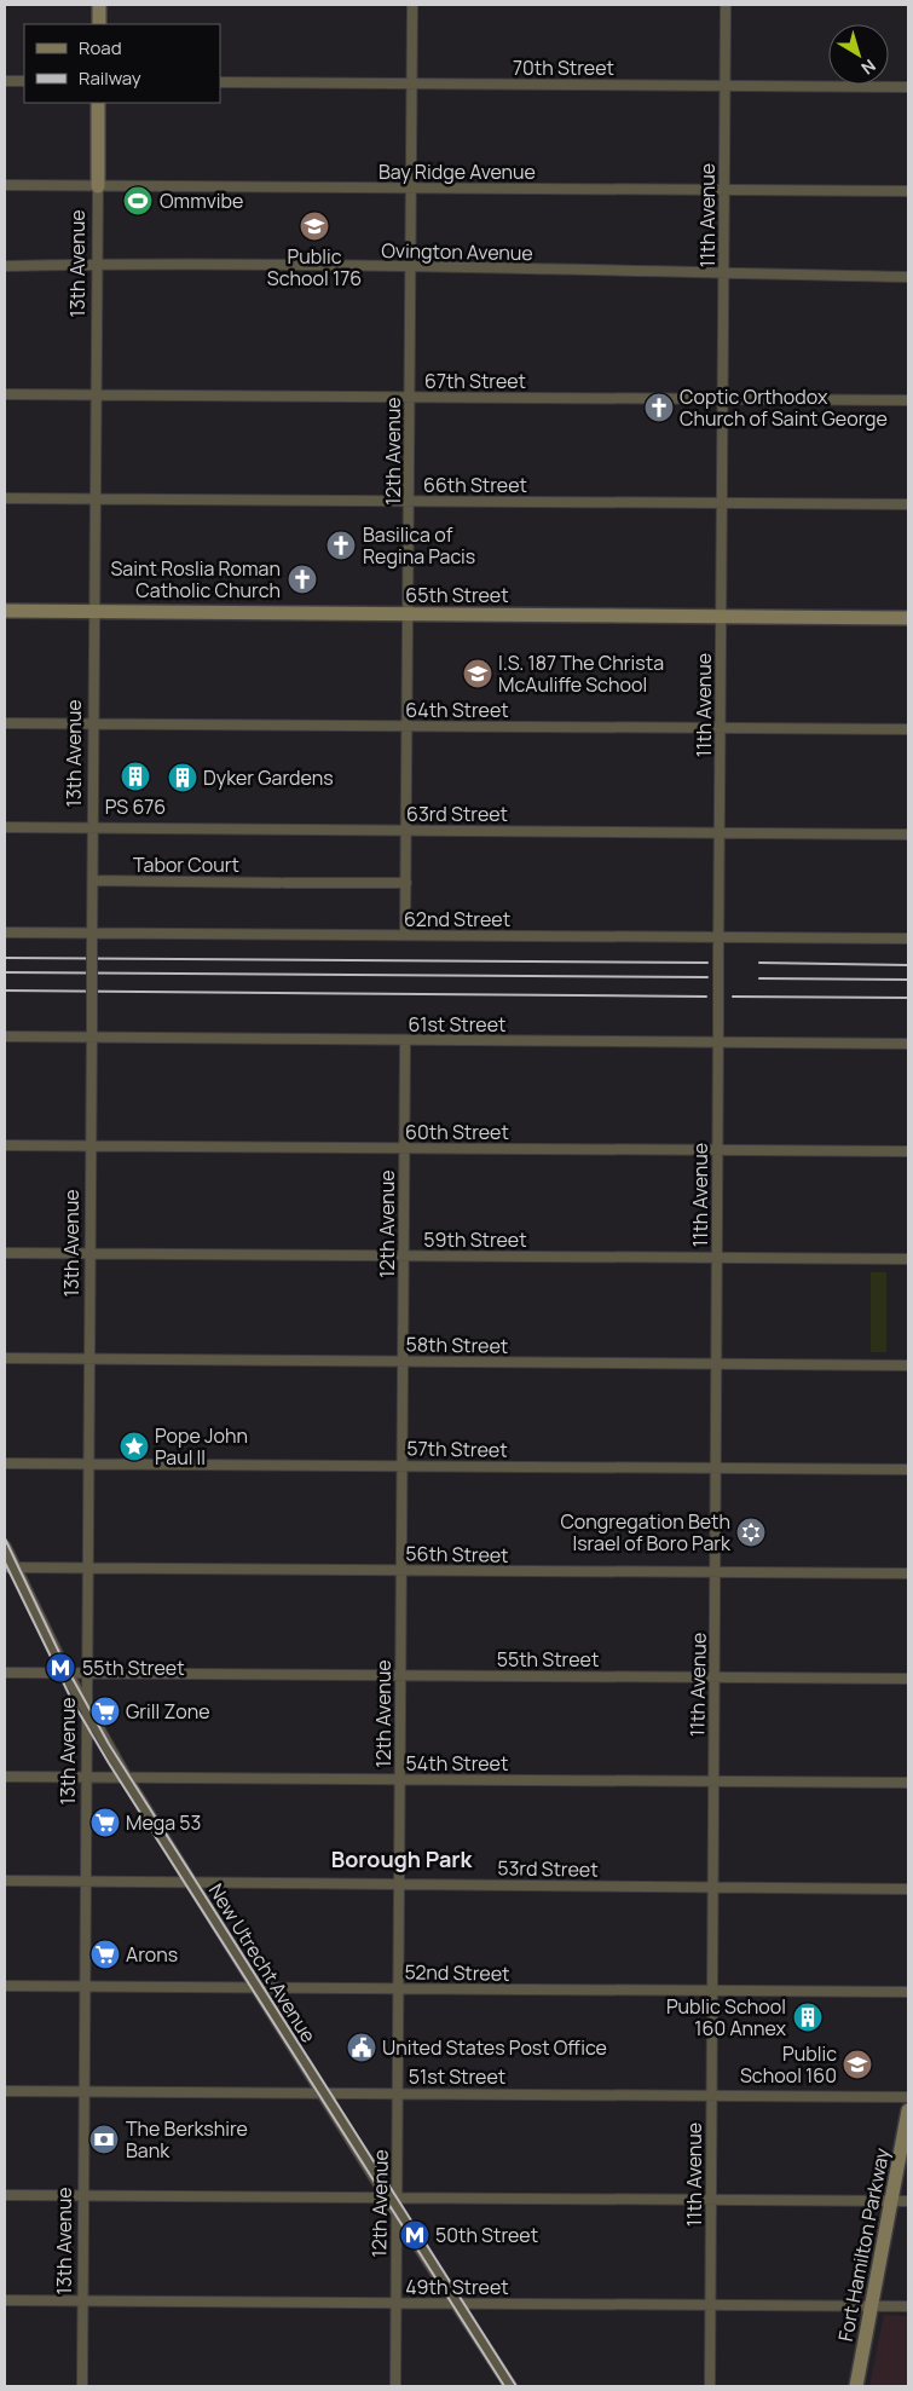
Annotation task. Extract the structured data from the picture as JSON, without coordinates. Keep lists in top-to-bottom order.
{
  "streets": {
    "main road": ["13th Avenue", "65th Street", "Fort Hamilton Parkway"],
    "street": [
      "70th Street",
      "Bay Ridge Avenue",
      "11th Avenue",
      "Ovington Avenue",
      "67th Street",
      "12th Avenue",
      "66th Street",
      "64th Street",
      "63rd Street",
      "Tabor Court",
      "62nd Street",
      "61st Street",
      "60th Street",
      "59th Street",
      "58th Street",
      "57th Street",
      "56th Street",
      "55th Street",
      "54th Street",
      "53rd Street",
      "New Utrecht Avenue",
      "52nd Street",
      "51st Street",
      "49th Street"
    ]
  },
  "crossings": [
    ["70th Street", "11th Avenue"],
    ["70th Street", "12th Avenue"],
    ["Bay Ridge Avenue", "11th Avenue"],
    ["Bay Ridge Avenue", "13th Avenue"],
    ["Bay Ridge Avenue", "12th Avenue"],
    ["11th Avenue", "Ovington Avenue"],
    ["11th Avenue", "67th Street"],
    ["11th Avenue", "66th Street"],
    ["11th Avenue", "65th Street"],
    ["11th Avenue", "64th Street"],
    ["11th Avenue", "63rd Street"],
    ["11th Avenue", "62nd Street"],
    ["11th Avenue", "61st Street"],
    ["11th Avenue", "60th Street"],
    ["11th Avenue", "59th Street"],
    ["11th Avenue", "58th Street"],
    ["11th Avenue", "57th Street"],
    ["11th Avenue", "56th Street"],
    ["11th Avenue", "55th Street"],
    ["11th Avenue", "54th Street"],
    ["11th Avenue", "53rd Street"],
    ["11th Avenue", "52nd Street"],
    ["11th Avenue", "51st Street"],
    ["11th Avenue", "49th Street"],
    ["Ovington Avenue", "13th Avenue"],
    ["Ovington Avenue", "12th Avenue"],
    ["13th Avenue", "67th Street"],
    ["13th Avenue", "66th Street"],
    ["13th Avenue", "65th Street"],
    ["13th Avenue", "64th Street"],
    ["13th Avenue", "63rd Street"],
    ["13th Avenue", "Tabor Court"],
    ["13th Avenue", "62nd Street"],
    ["13th Avenue", "61st Street"],
    ["13th Avenue", "60th Street"],
    ["13th Avenue", "59th Street"],
    ["13th Avenue", "58th Street"],
    ["13th Avenue", "57th Street"],
    ["13th Avenue", "56th Street"],
    ["13th Avenue", "55th Street"],
    ["13th Avenue", "54th Street"],
    ["13th Avenue", "53rd Street"],
    ["13th Avenue", "New Utrecht Avenue"],
    ["13th Avenue", "52nd Street"],
    ["13th Avenue", "51st Street"],
    ["13th Avenue", "49th Street"],
    ["67th Street", "12th Avenue"],
    ["12th Avenue", "66th Street"],
    ["12th Avenue", "65th Street"],
    ["12th Avenue", "64th Street"],
    ["12th Avenue", "63rd Street"],
    ["12th Avenue", "Tabor Court"],
    ["12th Avenue", "62nd Street"],
    ["12th Avenue", "61st Street"],
    ["12th Avenue", "60th Street"],
    ["12th Avenue", "59th Street"],
    ["12th Avenue", "58th Street"],
    ["12th Avenue", "57th Street"],
    ["12th Avenue", "56th Street"],
    ["12th Avenue", "55th Street"],
    ["12th Avenue", "54th Street"],
    ["12th Avenue", "53rd Street"],
    ["12th Avenue", "New Utrecht Avenue"],
    ["12th Avenue", "52nd Street"],
    ["12th Avenue", "51st Street"],
    ["12th Avenue", "49th Street"],
    ["56th Street", "New Utrecht Avenue"],
    ["55th Street", "New Utrecht Avenue"],
    ["54th Street", "New Utrecht Avenue"],
    ["53rd Street", "New Utrecht Avenue"],
    ["New Utrecht Avenue", "52nd Street"],
    ["New Utrecht Avenue", "51st Street"],
    ["New Utrecht Avenue", "49th Street"],
    ["Fort Hamilton Parkway", "49th Street"]
  ],
  "districts": ["Borough Park"],
  "places": {
    "sports": ["Ommvibe"],
    "school or university": ["Public School 176", "I.S. 187 The Christa McAuliffe School", "Public School 160"],
    "church": ["Coptic Orthodox Church of Saint George", "Basilica of Regina Pacis", "Saint Roslia Roman Catholic Church"],
    "building": ["PS 676", "Dyker Gardens", "Public School 160 Annex"],
    "place": ["Pope John Paul II"],
    "synagogue": ["Congregation Beth Israel of Boro Park"],
    "metro station": ["55th Street", "50th Street"],
    "supermarket": ["Grill Zone", "Mega 53", "Arons"],
    "public building": ["United States Post Office"],
    "bank": ["The Berkshire Bank"]
  },
  "legend": ["Road", "Railway"],
  "north": "bottom right"
}
